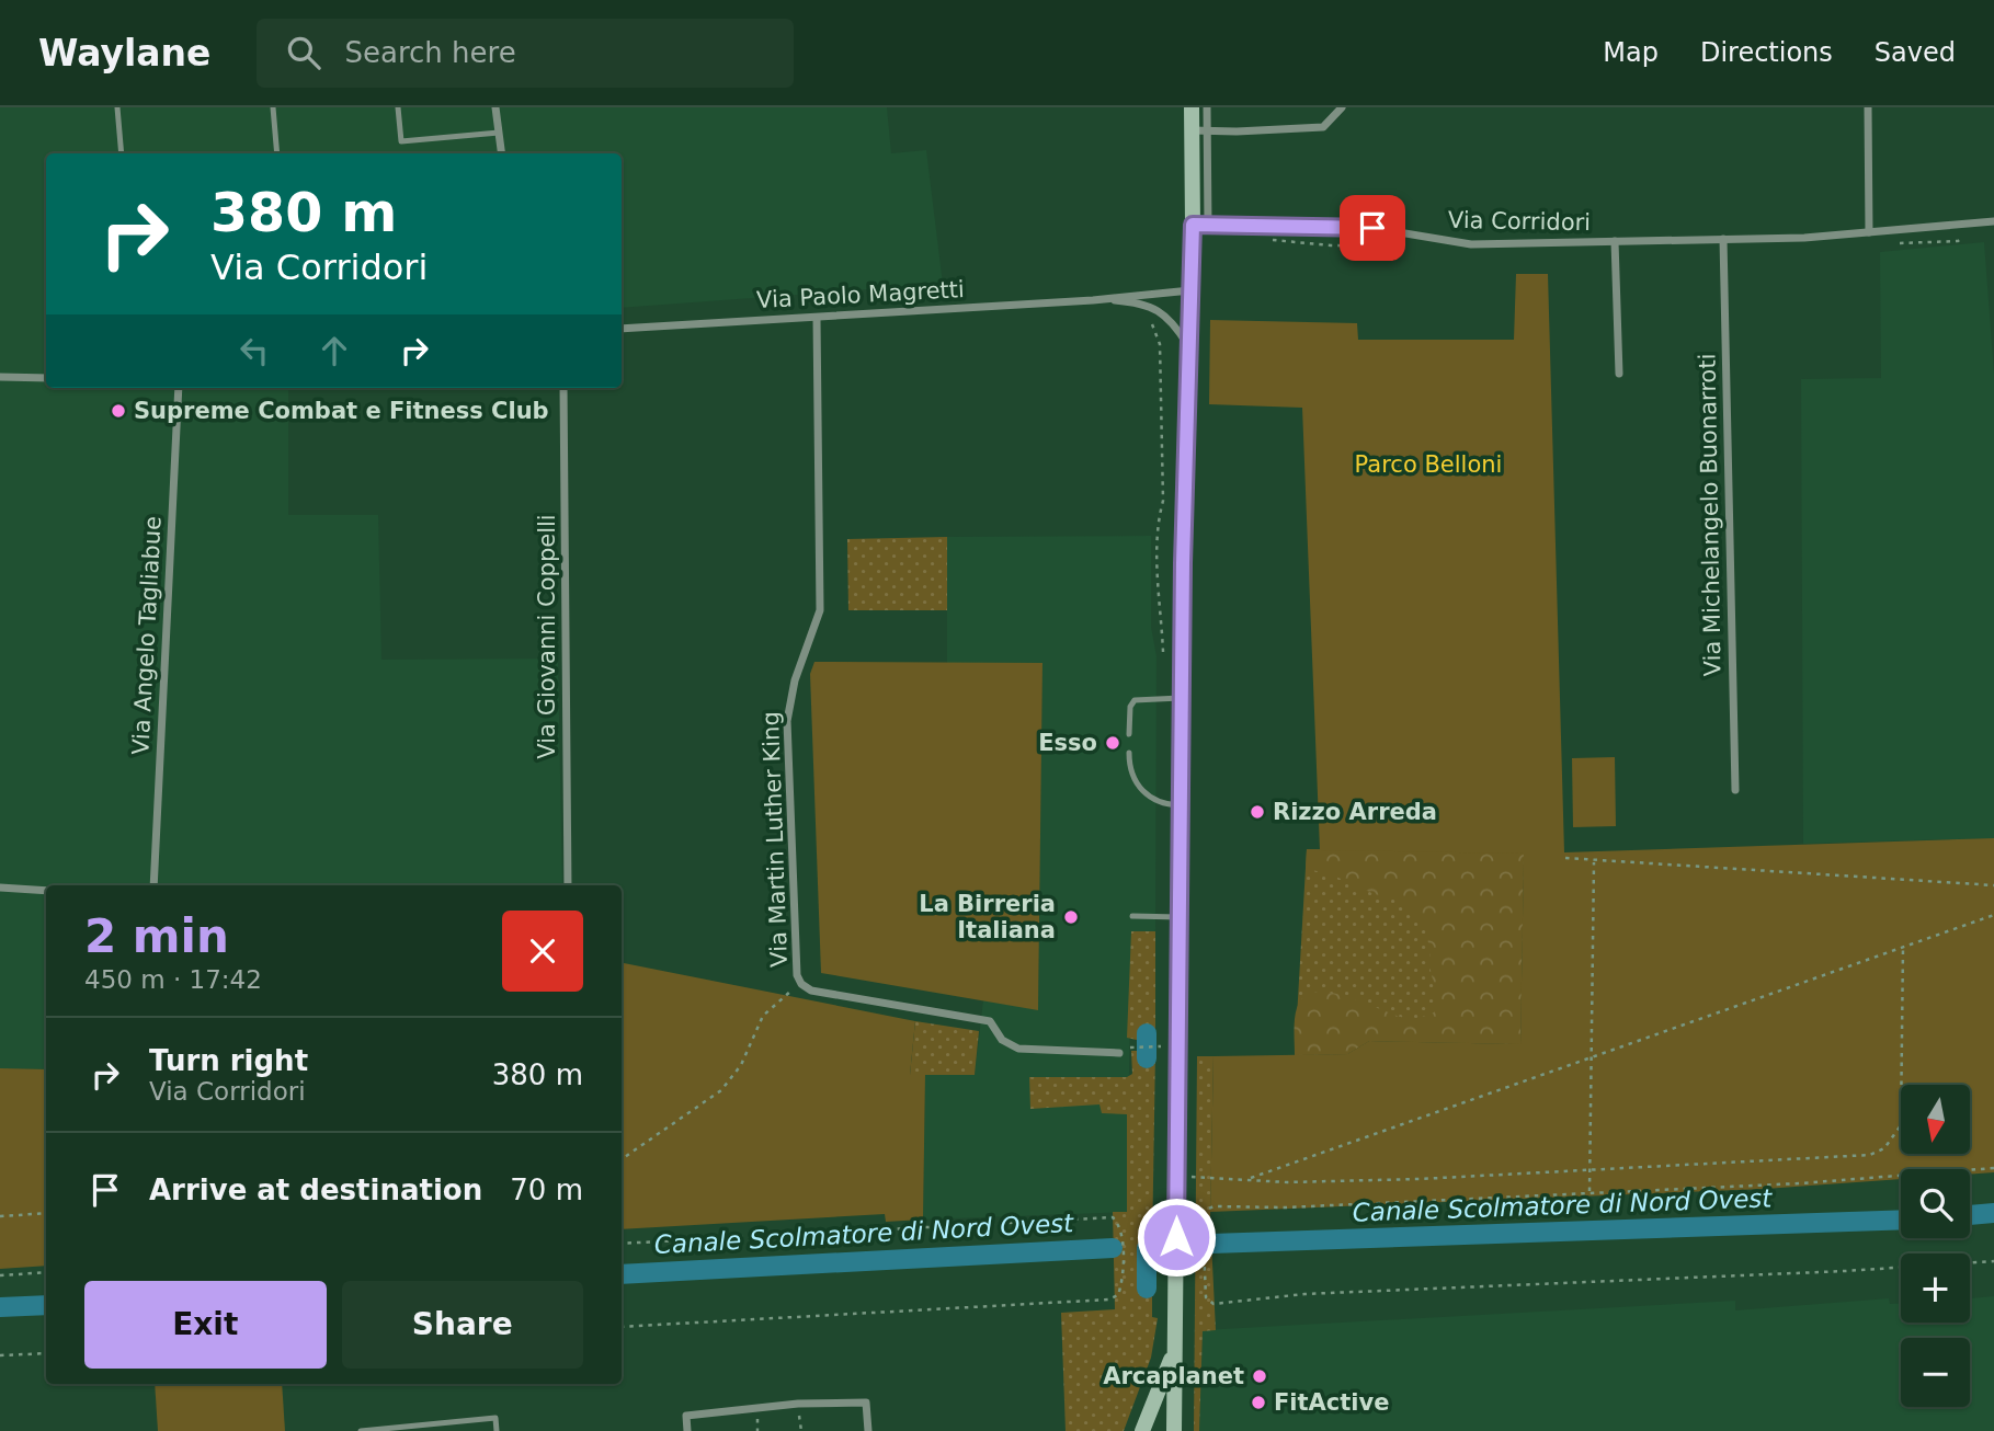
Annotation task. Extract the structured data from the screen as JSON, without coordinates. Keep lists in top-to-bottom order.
{
  "streets": {
    "street": [
      "Via Corridori",
      "Via Paolo Magretti",
      "Via Michelangelo Buonarroti",
      "Via Angelo Tagliabue",
      "Via Giovanni Coppelli",
      "Via Martin Luther King"
    ]
  },
  "crossings": [
    ["Via Corridori", "Via Michelangelo Buonarroti"],
    ["Via Paolo Magretti", "Via Martin Luther King"]
  ],
  "water": ["Canale Scolmatore di Nord Ovest"],
  "parks": ["Parco Belloni"],
  "places": [
    "Supreme Combat e Fitness Club",
    "Esso",
    "Rizzo Arreda",
    "La Birreria Italiana",
    "Arcaplanet",
    "FitActive"
  ],
  "north": "bottom",
  "page": {
    "header": "Waylane",
    "search": "Search here",
    "nav": ["Map", "Directions", "Saved"],
    "turn": ["380 m", "Via Corridori"],
    "heading": ["2 min", "450 m · 17:42"],
    "list": [
      {
        "name": "Turn right",
        "note": "Via Corridori",
        "value": "380 m"
      },
      {
        "name": "Arrive at destination",
        "value": "70 m"
      }
    ],
    "map_buttons": ["+", "−"],
    "buttons": ["Exit", "Share"]
  }
}
